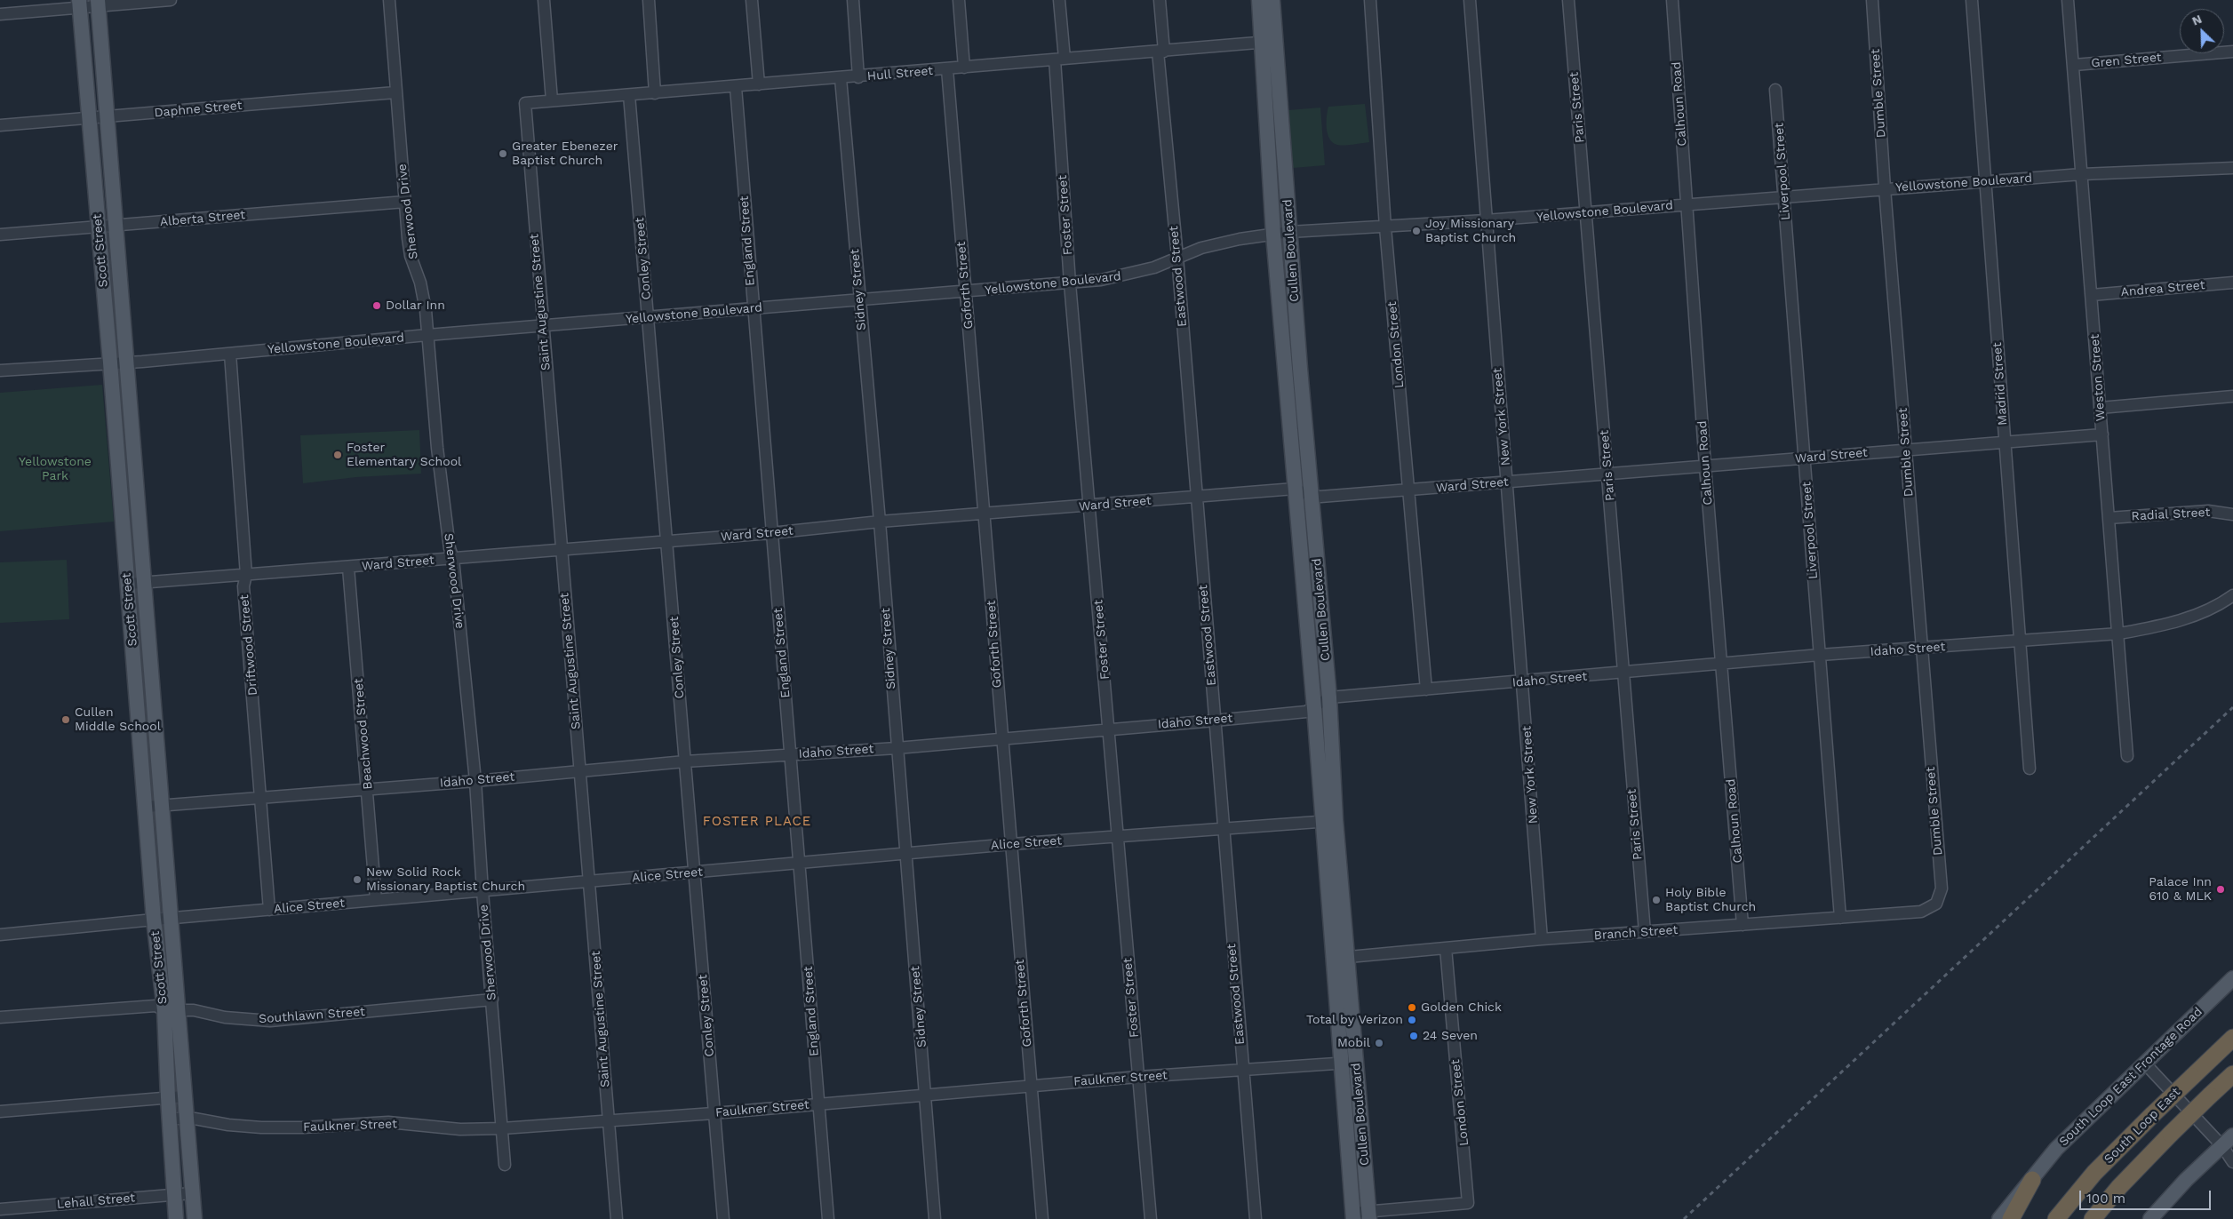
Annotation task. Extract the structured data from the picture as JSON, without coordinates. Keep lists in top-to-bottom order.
{
  "streets": {
    "highway": ["South Loop East"],
    "main road": ["Scott Street", "Cullen Boulevard", "South Loop East Frontage Road"],
    "street": [
      "Gren Street",
      "Hull Street",
      "Dumble Street",
      "Calhoun Road",
      "Paris Street",
      "Daphne Street",
      "Liverpool Street",
      "Yellowstone Boulevard",
      "Sherwood Drive",
      "Foster Street",
      "Alberta Street",
      "England Street",
      "Conley Street",
      "Eastwood Street",
      "Goforth Street",
      "Andrea Street",
      "Sidney Street",
      "Saint Augustine Street",
      "London Street",
      "Weston Street",
      "Madrid Street",
      "New York Street",
      "Ward Street",
      "Radial Street",
      "Driftwood Street",
      "Idaho Street",
      "Beachwood Street",
      "Alice Street",
      "Branch Street",
      "Southlawn Street",
      "Faulkner Street",
      "Lehall Street"
    ]
  },
  "crossings": [
    ["Gren Street", "Weston Street"],
    ["Hull Street", "Foster Street"],
    ["Hull Street", "England Street"],
    ["Hull Street", "Cullen Boulevard"],
    ["Hull Street", "Conley Street"],
    ["Hull Street", "Eastwood Street"],
    ["Hull Street", "Goforth Street"],
    ["Hull Street", "Sidney Street"],
    ["Hull Street", "Saint Augustine Street"],
    ["Dumble Street", "Yellowstone Boulevard"],
    ["Dumble Street", "Ward Street"],
    ["Dumble Street", "Idaho Street"],
    ["Dumble Street", "Branch Street"],
    ["Calhoun Road", "Yellowstone Boulevard"],
    ["Calhoun Road", "Ward Street"],
    ["Calhoun Road", "Idaho Street"],
    ["Calhoun Road", "Branch Street"],
    ["Paris Street", "Yellowstone Boulevard"],
    ["Paris Street", "Ward Street"],
    ["Paris Street", "Idaho Street"],
    ["Paris Street", "Branch Street"],
    ["Daphne Street", "Sherwood Drive"],
    ["Daphne Street", "Scott Street"],
    ["Liverpool Street", "Yellowstone Boulevard"],
    ["Liverpool Street", "Ward Street"],
    ["Liverpool Street", "Idaho Street"],
    ["Liverpool Street", "Branch Street"],
    ["Yellowstone Boulevard", "Sherwood Drive"],
    ["Yellowstone Boulevard", "Foster Street"],
    ["Yellowstone Boulevard", "England Street"],
    ["Yellowstone Boulevard", "Scott Street"],
    ["Yellowstone Boulevard", "Cullen Boulevard"],
    ["Yellowstone Boulevard", "Conley Street"],
    ["Yellowstone Boulevard", "Eastwood Street"],
    ["Yellowstone Boulevard", "Goforth Street"],
    ["Yellowstone Boulevard", "Sidney Street"],
    ["Yellowstone Boulevard", "Saint Augustine Street"],
    ["Yellowstone Boulevard", "London Street"],
    ["Yellowstone Boulevard", "Weston Street"],
    ["Yellowstone Boulevard", "Madrid Street"],
    ["Yellowstone Boulevard", "New York Street"],
    ["Yellowstone Boulevard", "Driftwood Street"],
    ["Sherwood Drive", "Alberta Street"],
    ["Sherwood Drive", "Ward Street"],
    ["Sherwood Drive", "Idaho Street"],
    ["Sherwood Drive", "Alice Street"],
    ["Sherwood Drive", "Southlawn Street"],
    ["Sherwood Drive", "Faulkner Street"],
    ["Foster Street", "Ward Street"],
    ["Foster Street", "Idaho Street"],
    ["Foster Street", "Alice Street"],
    ["Foster Street", "Faulkner Street"],
    ["Alberta Street", "Scott Street"],
    ["England Street", "Ward Street"],
    ["England Street", "Idaho Street"],
    ["England Street", "Alice Street"],
    ["England Street", "Faulkner Street"],
    ["Scott Street", "Ward Street"],
    ["Scott Street", "Idaho Street"],
    ["Scott Street", "Alice Street"],
    ["Scott Street", "Southlawn Street"],
    ["Scott Street", "Faulkner Street"],
    ["Scott Street", "Lehall Street"],
    ["Cullen Boulevard", "London Street"],
    ["Cullen Boulevard", "Ward Street"],
    ["Cullen Boulevard", "Idaho Street"],
    ["Cullen Boulevard", "Alice Street"],
    ["Cullen Boulevard", "Branch Street"],
    ["Cullen Boulevard", "Faulkner Street"],
    ["Conley Street", "Ward Street"],
    ["Conley Street", "Idaho Street"],
    ["Conley Street", "Alice Street"],
    ["Conley Street", "Faulkner Street"],
    ["Eastwood Street", "Ward Street"],
    ["Eastwood Street", "Idaho Street"],
    ["Eastwood Street", "Alice Street"],
    ["Eastwood Street", "Faulkner Street"],
    ["Goforth Street", "Ward Street"],
    ["Goforth Street", "Idaho Street"],
    ["Goforth Street", "Alice Street"],
    ["Goforth Street", "Faulkner Street"],
    ["Andrea Street", "Weston Street"],
    ["Sidney Street", "Ward Street"],
    ["Sidney Street", "Idaho Street"],
    ["Sidney Street", "Alice Street"],
    ["Sidney Street", "Faulkner Street"],
    ["Saint Augustine Street", "Ward Street"],
    ["Saint Augustine Street", "Idaho Street"],
    ["Saint Augustine Street", "Alice Street"],
    ["Saint Augustine Street", "Faulkner Street"],
    ["London Street", "Ward Street"],
    ["London Street", "Idaho Street"],
    ["London Street", "Branch Street"],
    ["Weston Street", "Ward Street"],
    ["Weston Street", "Radial Street"],
    ["Weston Street", "Idaho Street"],
    ["Madrid Street", "Ward Street"],
    ["Madrid Street", "Idaho Street"],
    ["New York Street", "Ward Street"],
    ["New York Street", "Idaho Street"],
    ["New York Street", "Branch Street"],
    ["Ward Street", "Driftwood Street"],
    ["Ward Street", "Beachwood Street"],
    ["Driftwood Street", "Idaho Street"],
    ["Driftwood Street", "Alice Street"],
    ["Idaho Street", "Beachwood Street"],
    ["Beachwood Street", "Alice Street"]
  ],
  "districts": ["FOSTER PLACE"],
  "parks": ["Yellowstone Park"],
  "places": [
    "Greater Ebenezer Baptist Church",
    "Joy Missionary Baptist Church",
    "Dollar Inn",
    "Foster Elementary School",
    "Cullen Middle School",
    "New Solid Rock Missionary Baptist Church",
    "Palace Inn 610 & MLK",
    "Holy Bible Baptist Church",
    "Golden Chick",
    "Total by Verizon",
    "24 Seven",
    "Mobil"
  ],
  "scale_bar": "100 m",
  "north": "top left"
}
